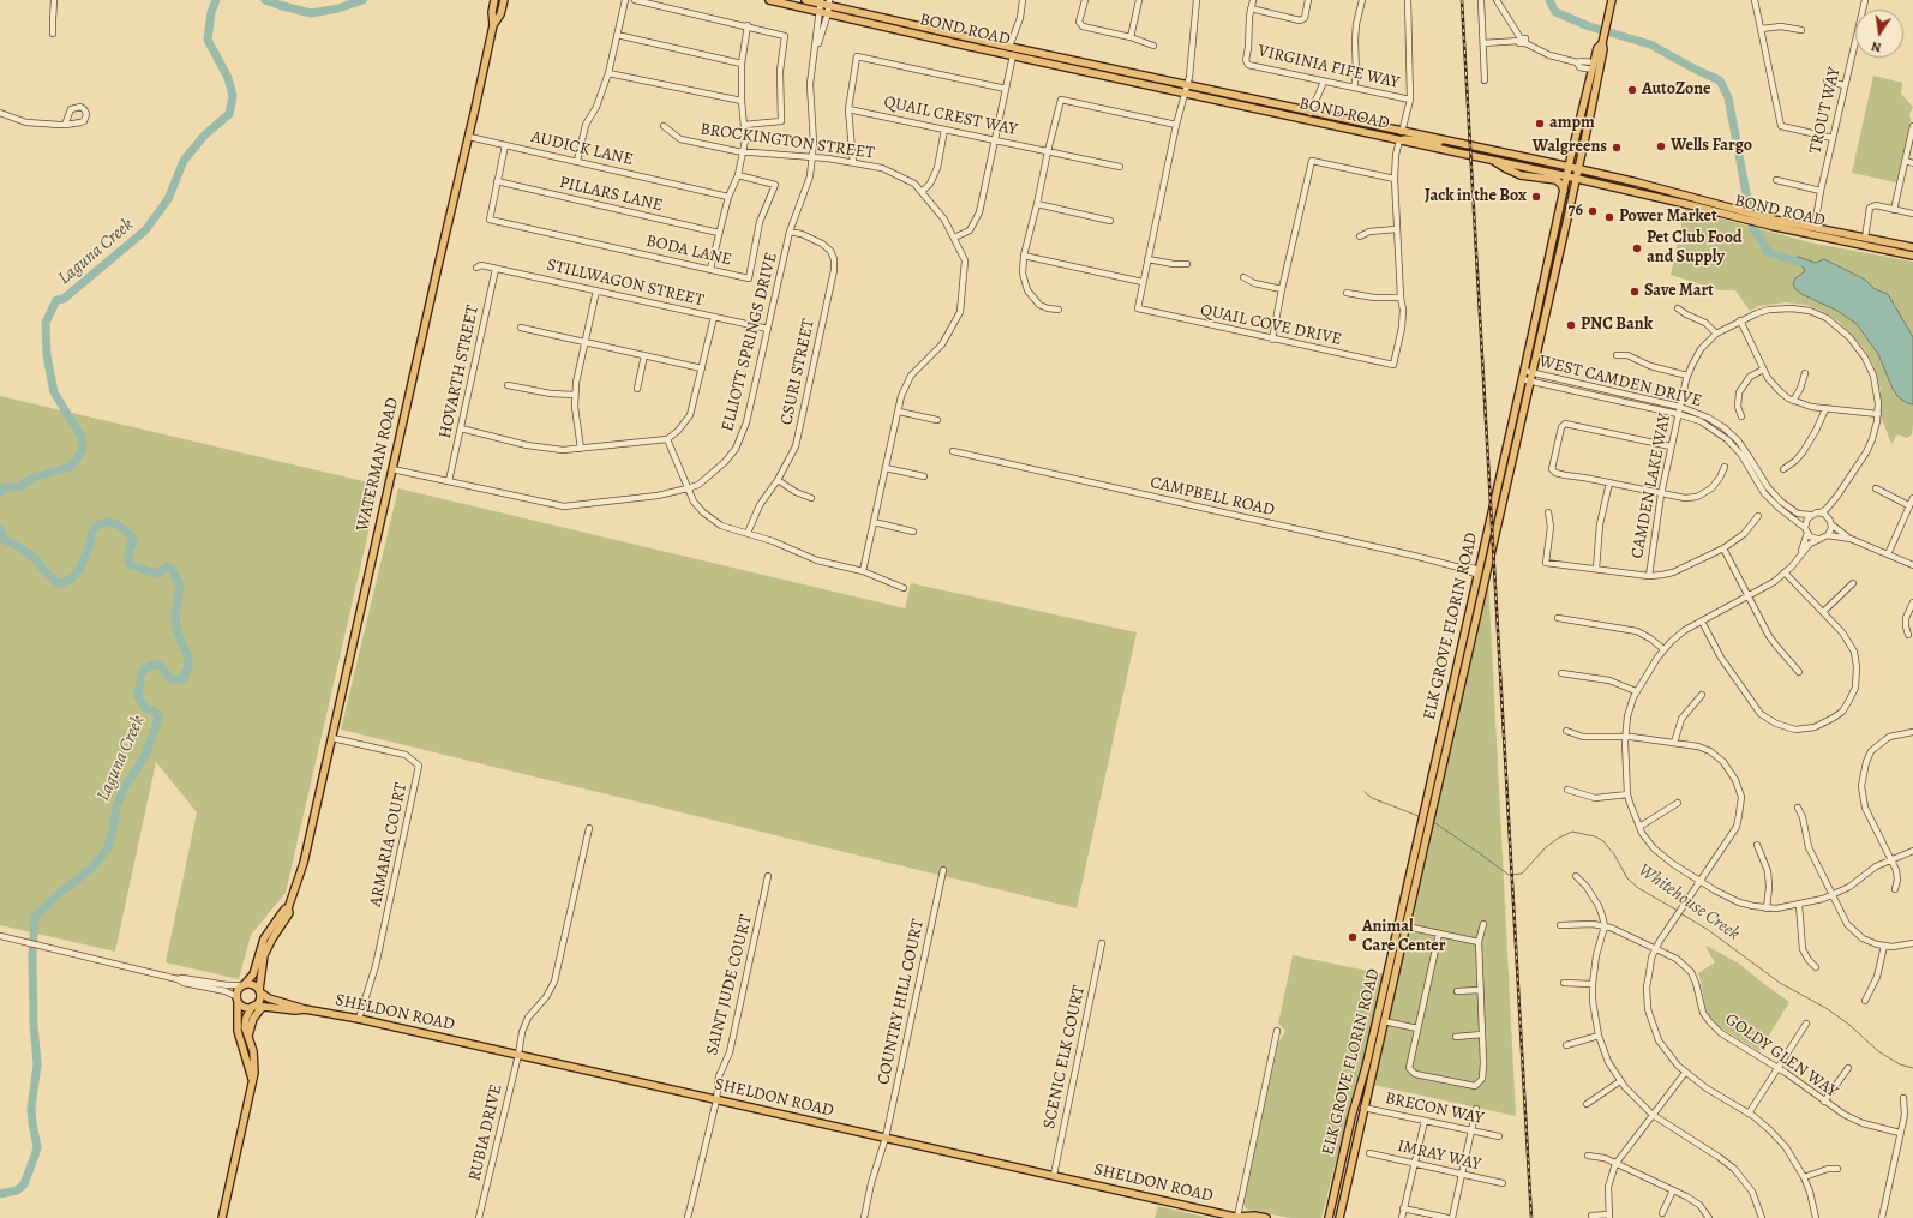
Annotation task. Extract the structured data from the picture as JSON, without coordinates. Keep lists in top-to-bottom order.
{
  "streets": {
    "main road": [
      "BOND ROAD",
      "WATERMAN ROAD",
      "ELK GROVE FLORIN ROAD",
      "SHELDON ROAD"
    ],
    "street": [
      "VIRGINIA FIFE WAY",
      "TROUT WAY",
      "QUAIL CREST WAY",
      "BROCKINGTON STREET",
      "AUDICK LANE",
      "PILLARS LANE",
      "BODA LANE",
      "STILLWAGON STREET",
      "QUAIL COVE DRIVE",
      "ELLIOTT SPRINGS DRIVE",
      "HOVARTH STREET",
      "CSURI STREET",
      "WEST CAMDEN DRIVE",
      "CAMDEN LAKE WAY",
      "CAMPBELL ROAD",
      "ARMARIA COURT",
      "SAINT JUDE COURT",
      "COUNTRY HILL COURT",
      "GOLDY GLEN WAY",
      "SCENIC ELK COURT",
      "BRECON WAY",
      "RUBIA DRIVE",
      "IMRAY WAY"
    ]
  },
  "crossings": [
    ["BOND ROAD", "TROUT WAY"],
    ["BOND ROAD", "QUAIL COVE DRIVE"],
    ["BOND ROAD", "ELK GROVE FLORIN ROAD"],
    ["BROCKINGTON STREET", "ELLIOTT SPRINGS DRIVE"],
    ["AUDICK LANE", "PILLARS LANE"],
    ["AUDICK LANE", "BODA LANE"],
    ["STILLWAGON STREET", "ELLIOTT SPRINGS DRIVE"],
    ["STILLWAGON STREET", "HOVARTH STREET"],
    ["ELLIOTT SPRINGS DRIVE", "HOVARTH STREET"],
    ["ELLIOTT SPRINGS DRIVE", "CSURI STREET"],
    ["ELLIOTT SPRINGS DRIVE", "WATERMAN ROAD"],
    ["WEST CAMDEN DRIVE", "CAMDEN LAKE WAY"],
    ["WEST CAMDEN DRIVE", "ELK GROVE FLORIN ROAD"],
    ["WATERMAN ROAD", "ARMARIA COURT"],
    ["WATERMAN ROAD", "SHELDON ROAD"],
    ["CAMPBELL ROAD", "ELK GROVE FLORIN ROAD"],
    ["ELK GROVE FLORIN ROAD", "BRECON WAY"],
    ["ARMARIA COURT", "SHELDON ROAD"],
    ["SAINT JUDE COURT", "SHELDON ROAD"],
    ["COUNTRY HILL COURT", "SHELDON ROAD"],
    ["SHELDON ROAD", "SCENIC ELK COURT"],
    ["SHELDON ROAD", "RUBIA DRIVE"]
  ],
  "water": ["Laguna Creek", "Whitehouse Creek"],
  "places": [
    "AutoZone",
    "ampm",
    "Wells Fargo",
    "Walgreens",
    "Jack in the Box",
    "76",
    "Power Market",
    "Pet Club Food and Supply",
    "Save Mart",
    "PNC Bank",
    "Animal Care Center"
  ],
  "north": "bottom"
}
